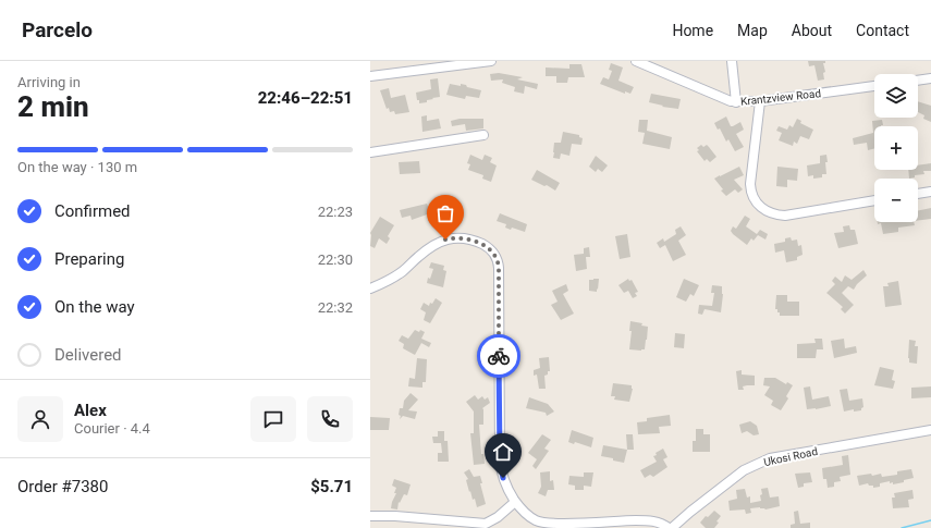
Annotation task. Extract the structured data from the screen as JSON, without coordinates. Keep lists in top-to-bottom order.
{
  "streets": {
    "street": ["Krantzview Road", "Ukosi Road"]
  },
  "page": {
    "header": "Parcelo",
    "nav": [
      "Home",
      "Map",
      "About",
      "Contact"
    ],
    "heading": ["2 min", "Arriving in", "22:46–22:51"],
    "panel": [
      "Alex",
      "Courier · 4.4",
      "Order #7380",
      "$5.71"
    ],
    "map_buttons": ["+", "−"],
    "bar": "On the way · 130 m",
    "list": [
      ["Confirmed", "22:23"],
      ["Preparing", "22:30"],
      ["On the way", "22:32"],
      "Delivered"
    ]
  }
}
